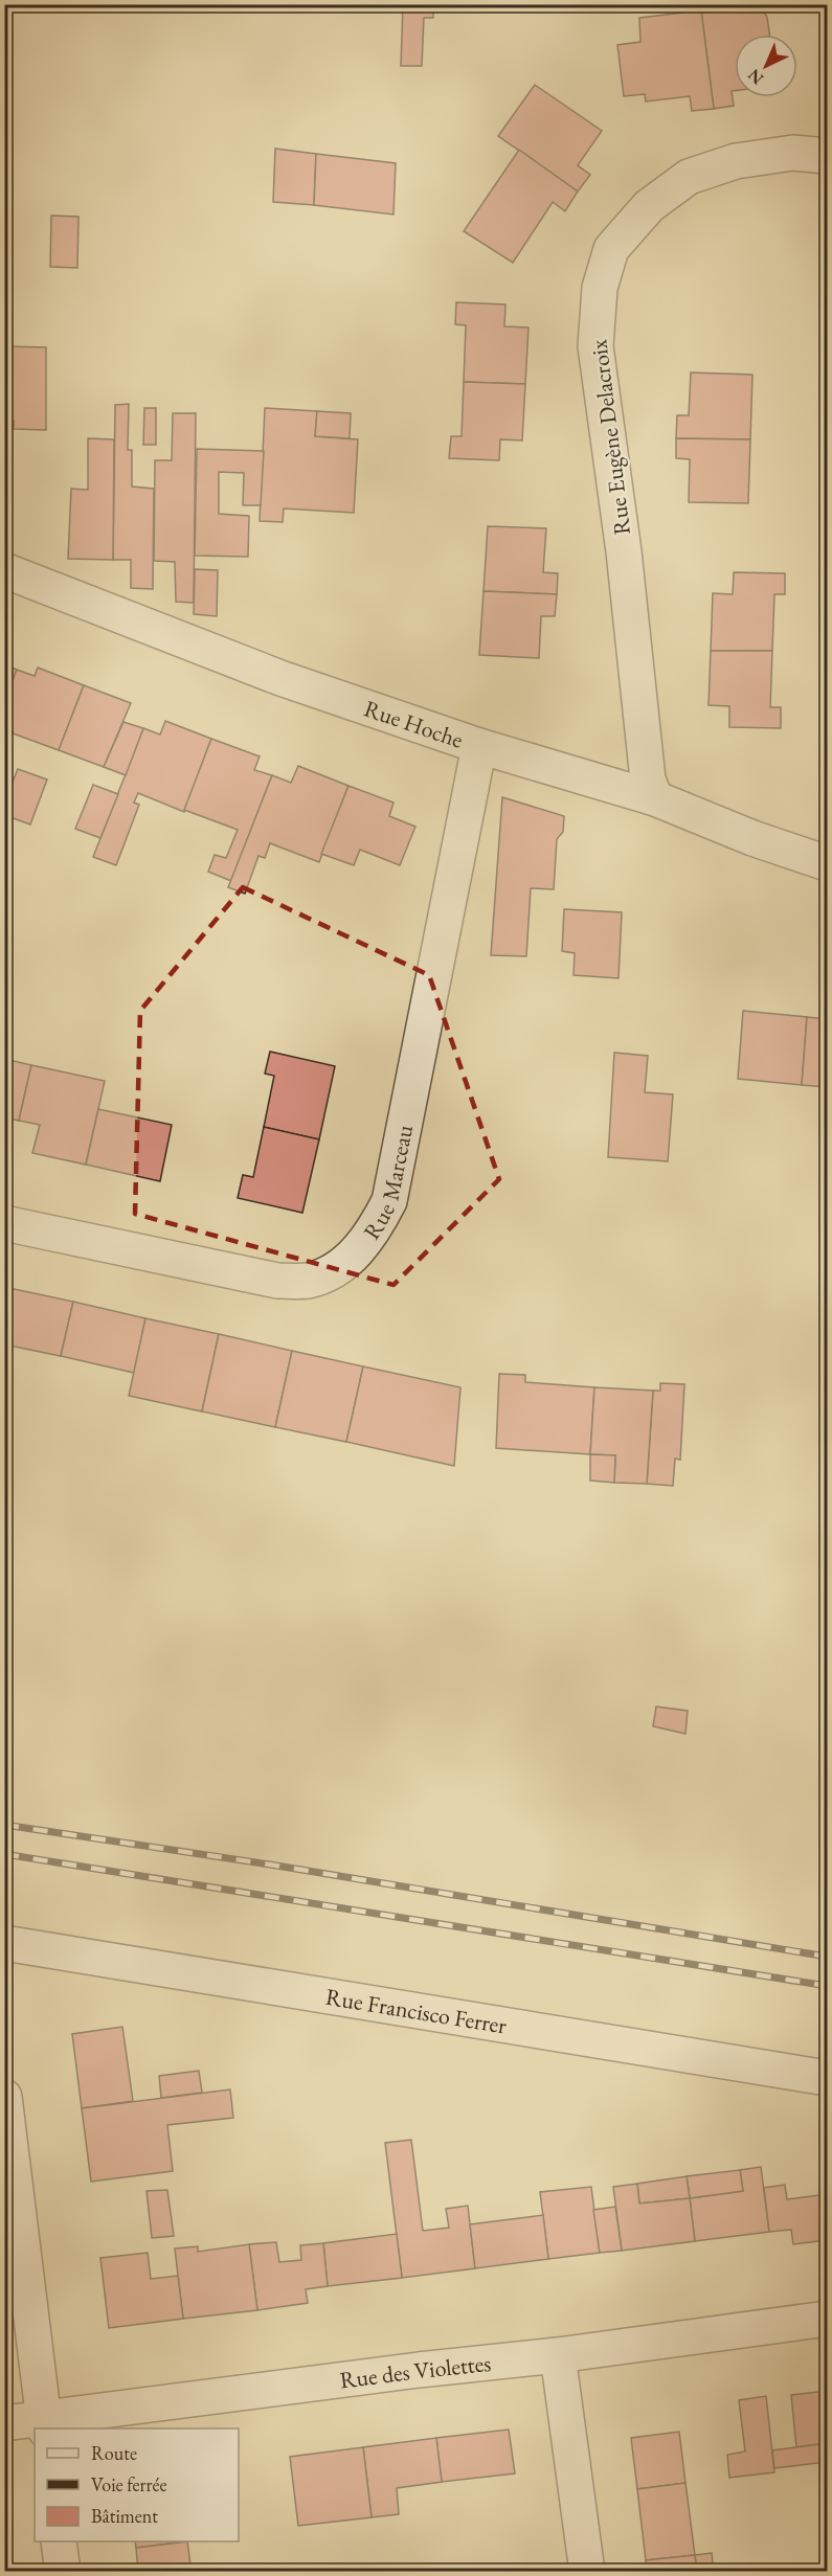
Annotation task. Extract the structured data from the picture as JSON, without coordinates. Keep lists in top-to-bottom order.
{
  "streets": {
    "street": [
      "Rue Eugène Delacroix",
      "Rue Hoche",
      "Rue Marceau",
      "Rue Francisco Ferrer",
      "Rue des Violettes"
    ]
  },
  "crossings": [
    ["Rue Eugène Delacroix", "Rue Hoche"],
    ["Rue Hoche", "Rue Marceau"]
  ],
  "legend": ["Route", "Voie ferrée", "Bâtiment"],
  "north": "bottom left"
}
